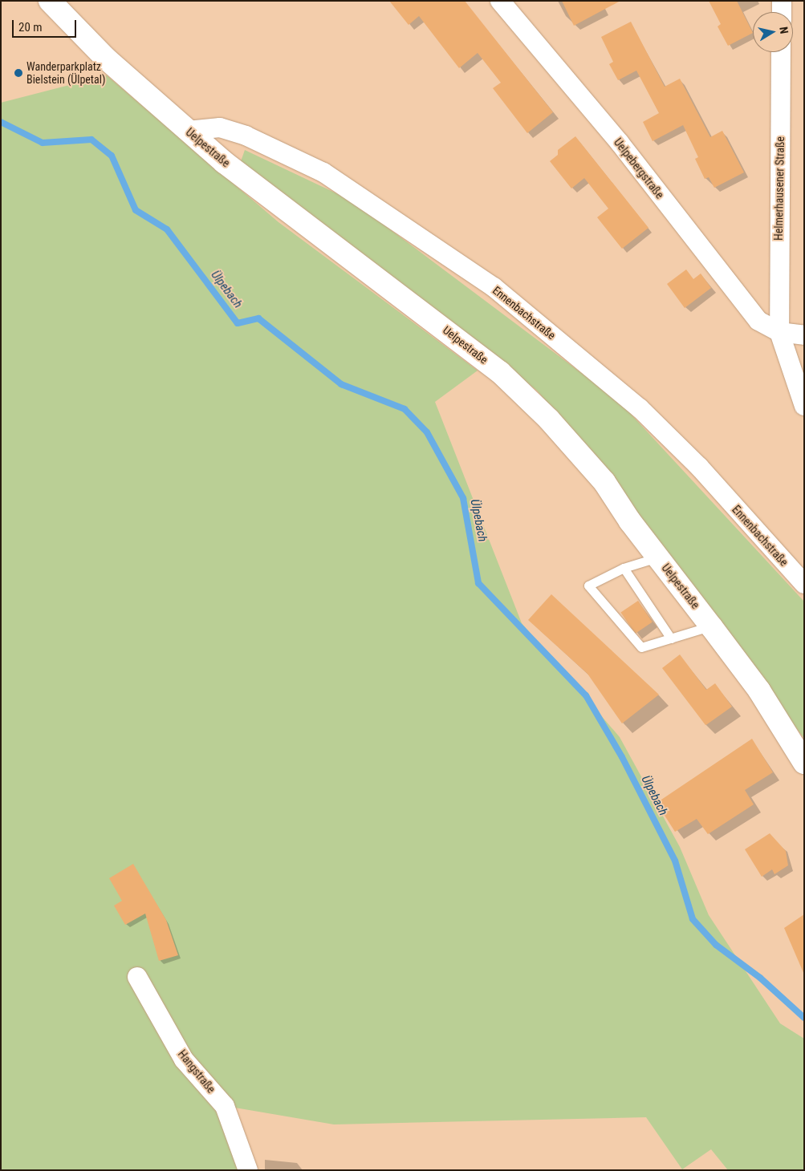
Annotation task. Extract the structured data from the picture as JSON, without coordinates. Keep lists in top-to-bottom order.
{
  "streets": {
    "main road": ["Uelpestraße"],
    "street": [
      "Uelpebergstraße",
      "Helmerhausener Straße",
      "Ennenbachstraße",
      "Hangstraße"
    ]
  },
  "crossings": [
    ["Uelpestraße", "Ennenbachstraße"],
    ["Uelpebergstraße", "Helmerhausener Straße"]
  ],
  "water": ["Ülpebach"],
  "places": ["Wanderparkplatz Bielstein (Ülpetal)"],
  "scale_bar": "20 m",
  "north": "right"
}
